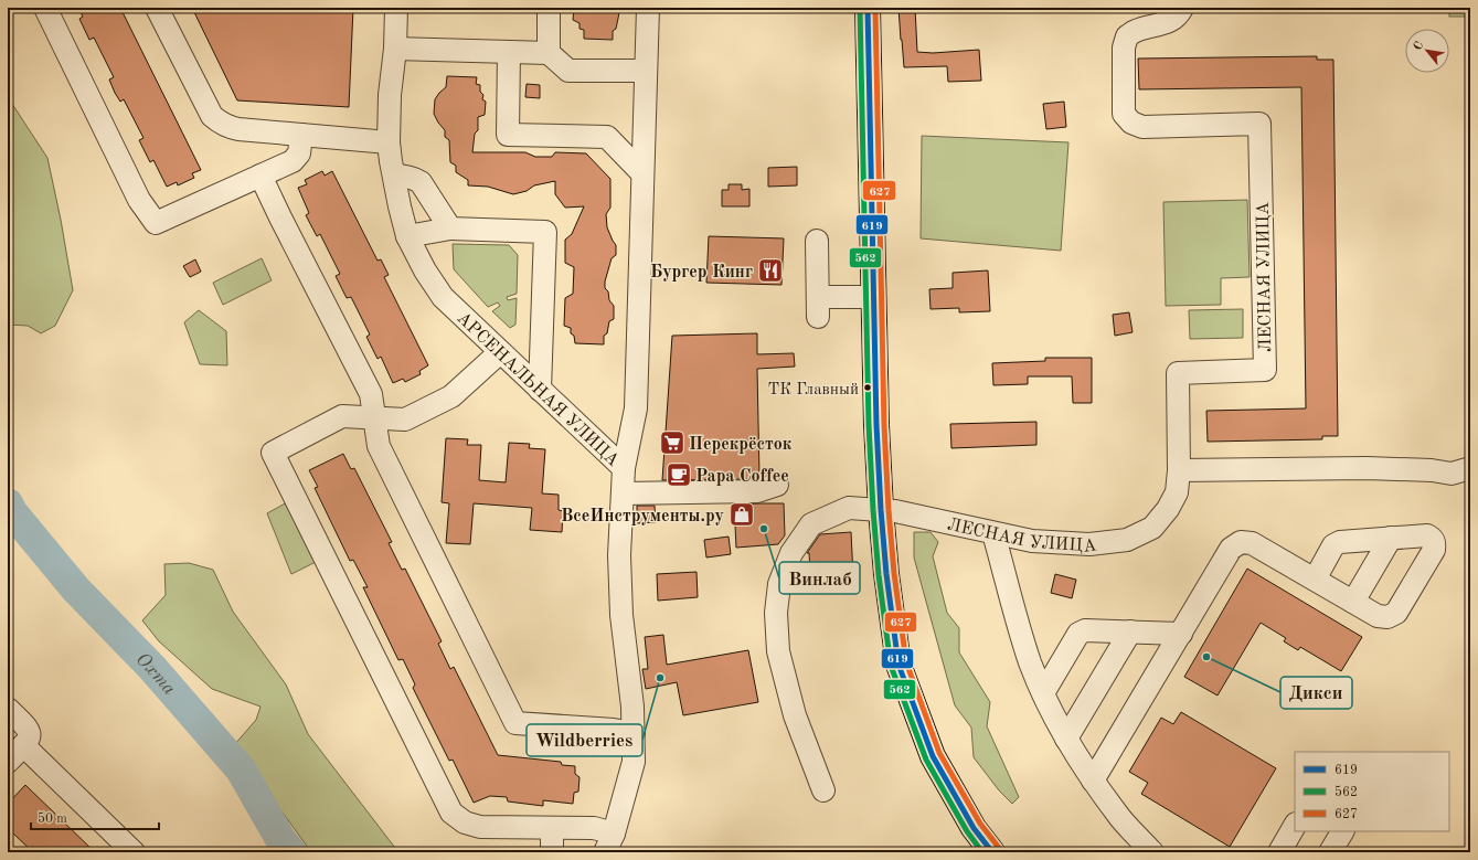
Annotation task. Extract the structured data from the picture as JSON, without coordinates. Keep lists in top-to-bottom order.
{
  "streets": {
    "street": ["ЛЕСНАЯ УЛИЦА", "АРСЕНАЛЬНАЯ УЛИЦА"]
  },
  "water": ["Охта"],
  "places": {
    "restaurant": ["Бургер Кинг"],
    "other": [
      "ТК Главный",
      "Винлаб",
      "Дикси",
      "Wildberries"
    ],
    "supermarket": ["Перекрёсток"],
    "cafe": ["Papa Coffee"],
    "shop": ["ВсеИнструменты.ру"]
  },
  "lines": ["transit line 619", "transit line 562", "transit line 627"],
  "legend": ["619", "562", "627"],
  "scale_bar": "50 m",
  "north": "top left"
}
